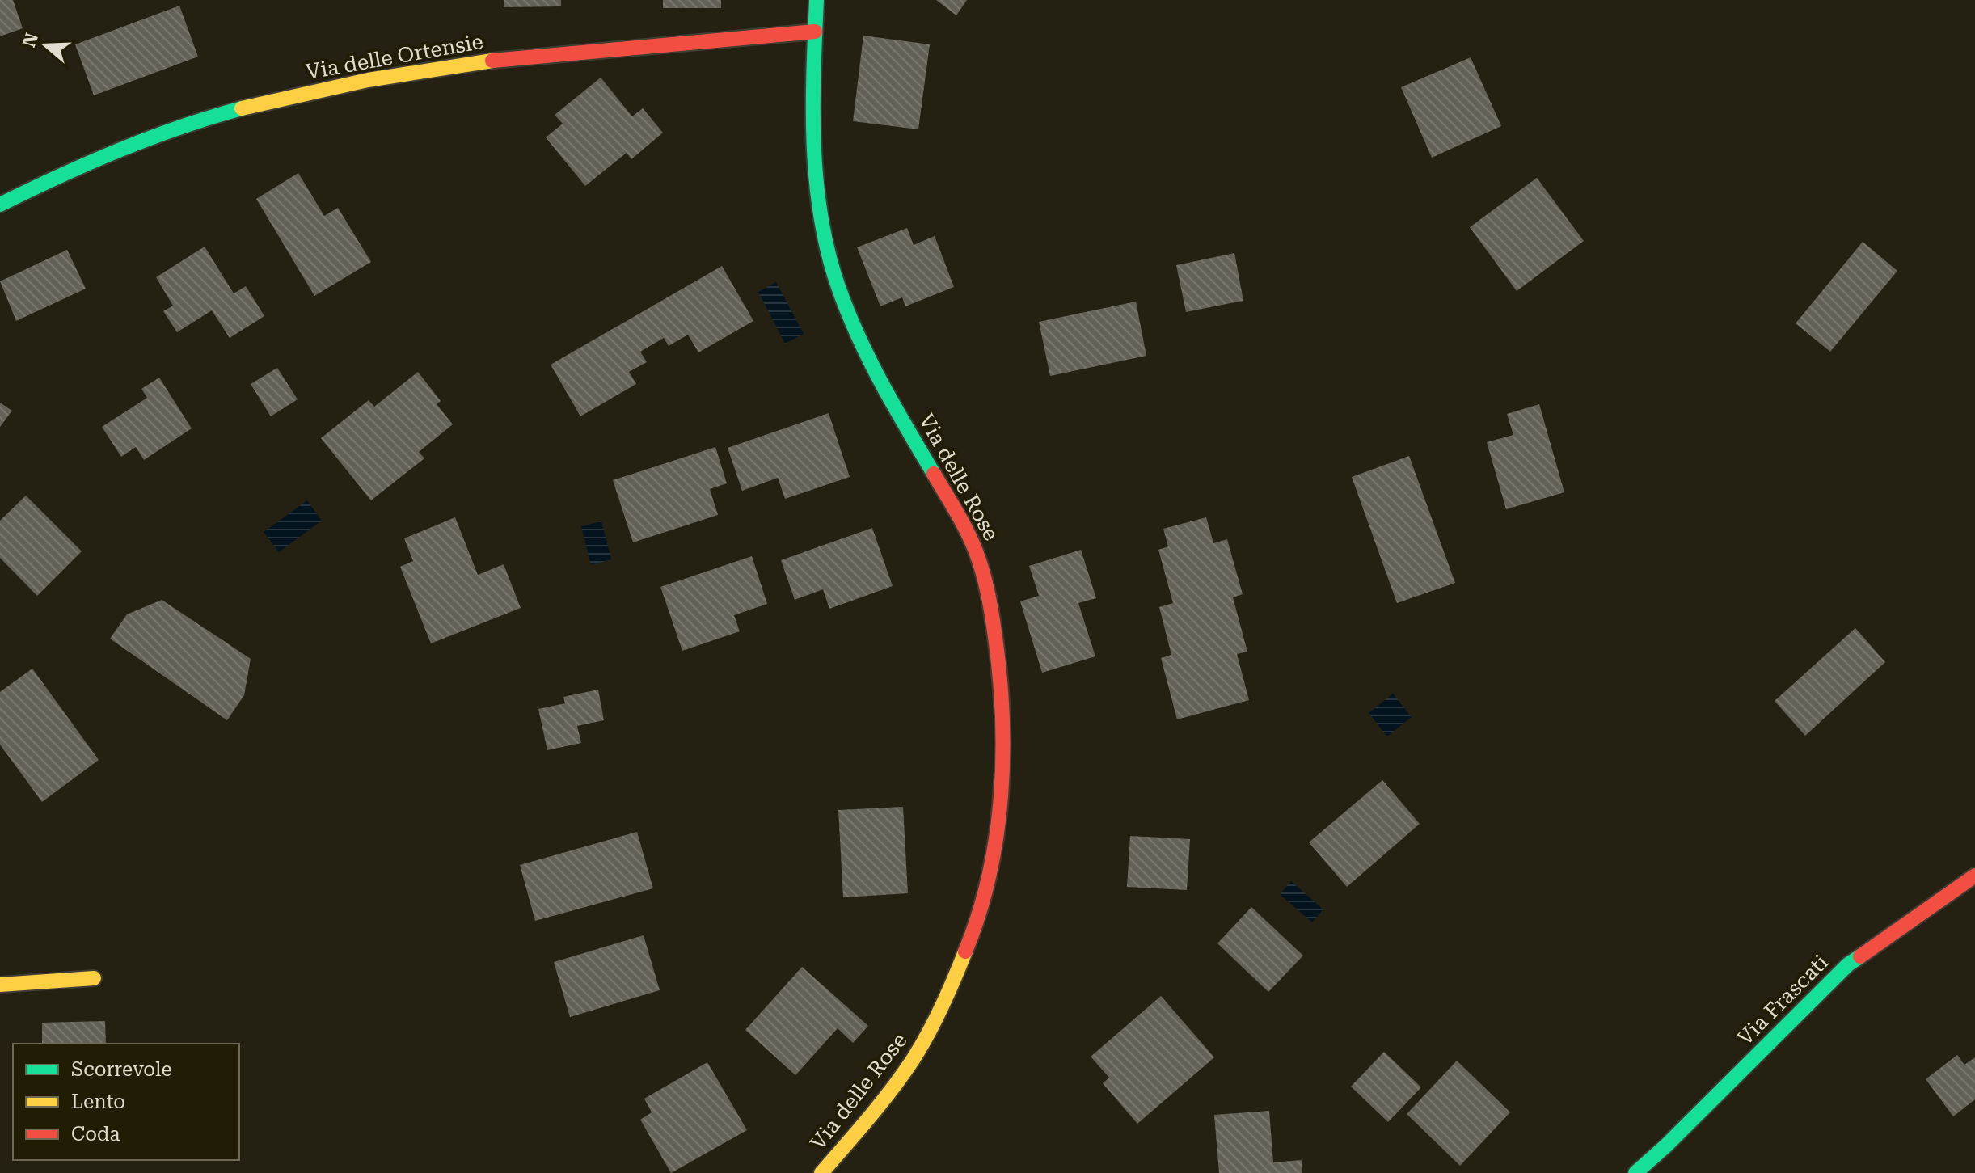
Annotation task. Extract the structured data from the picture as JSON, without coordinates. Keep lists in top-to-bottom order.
{
  "streets": {
    "street": ["Via delle Ortensie", "Via delle Rose", "Via Frascati"]
  },
  "crossings": [
    ["Via delle Ortensie", "Via delle Rose"]
  ],
  "legend": ["Scorrevole", "Lento", "Coda"],
  "north": "left"
}
